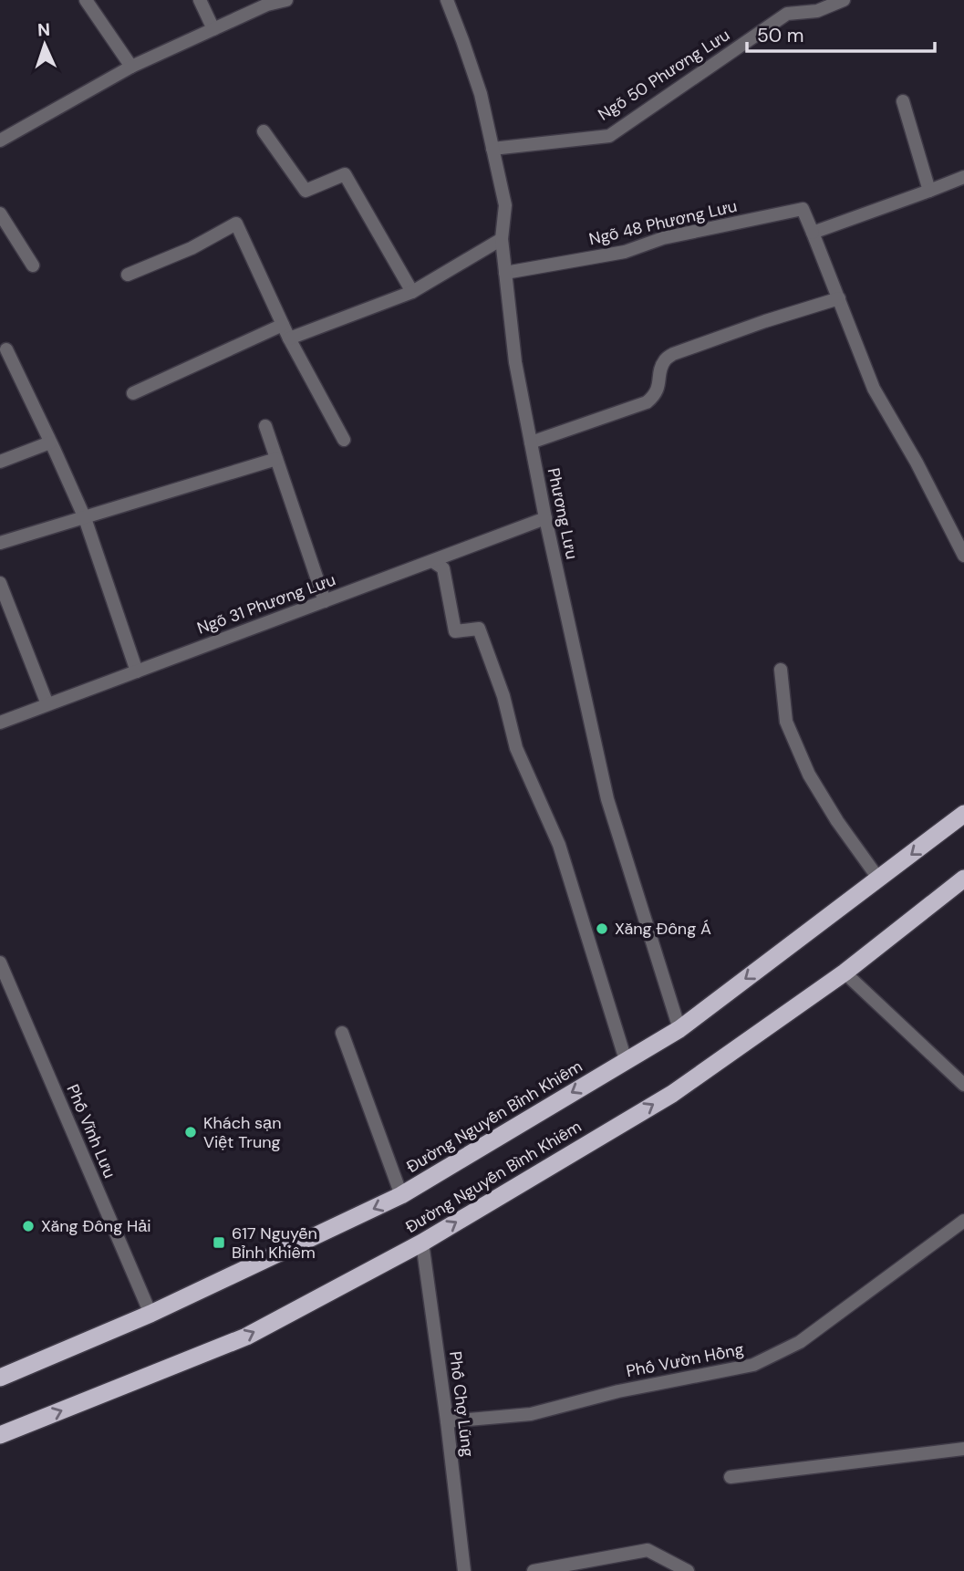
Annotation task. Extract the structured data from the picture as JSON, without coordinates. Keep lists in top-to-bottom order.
{
  "streets": {
    "highway": ["Đường Nguyễn Bỉnh Khiêm", "Đường Nguyễn Bình Khiêm"],
    "street": [
      "Ngõ 50 Phương Lưu",
      "Ngõ 48 Phương Lưu",
      "Phương Lưu",
      "Ngõ 31 Phương Lưu",
      "Phố Vĩnh Lưu",
      "Phố Vườn Hồng",
      "Phố Chợ Lũng"
    ]
  },
  "crossings": [
    ["Ngõ 50 Phương Lưu", "Phương Lưu"],
    ["Ngõ 48 Phương Lưu", "Phương Lưu"],
    ["Phương Lưu", "Ngõ 31 Phương Lưu"],
    ["Phương Lưu", "Đường Nguyễn Bỉnh Khiêm"],
    ["Đường Nguyễn Bỉnh Khiêm", "Phố Vĩnh Lưu"],
    ["Đường Nguyễn Bình Khiêm", "Phố Chợ Lũng"],
    ["Phố Vườn Hồng", "Phố Chợ Lũng"]
  ],
  "one_way": ["Đường Nguyễn Bỉnh Khiêm", "Đường Nguyễn Bình Khiêm"],
  "places": {
    "other": ["Xăng Đông Á", "Khách sạn Việt Trung", "Xăng Đông Hải"],
    "transit": ["617 Nguyễn Bỉnh Khiêm"]
  },
  "scale_bar": "50 m",
  "north": "top"
}
